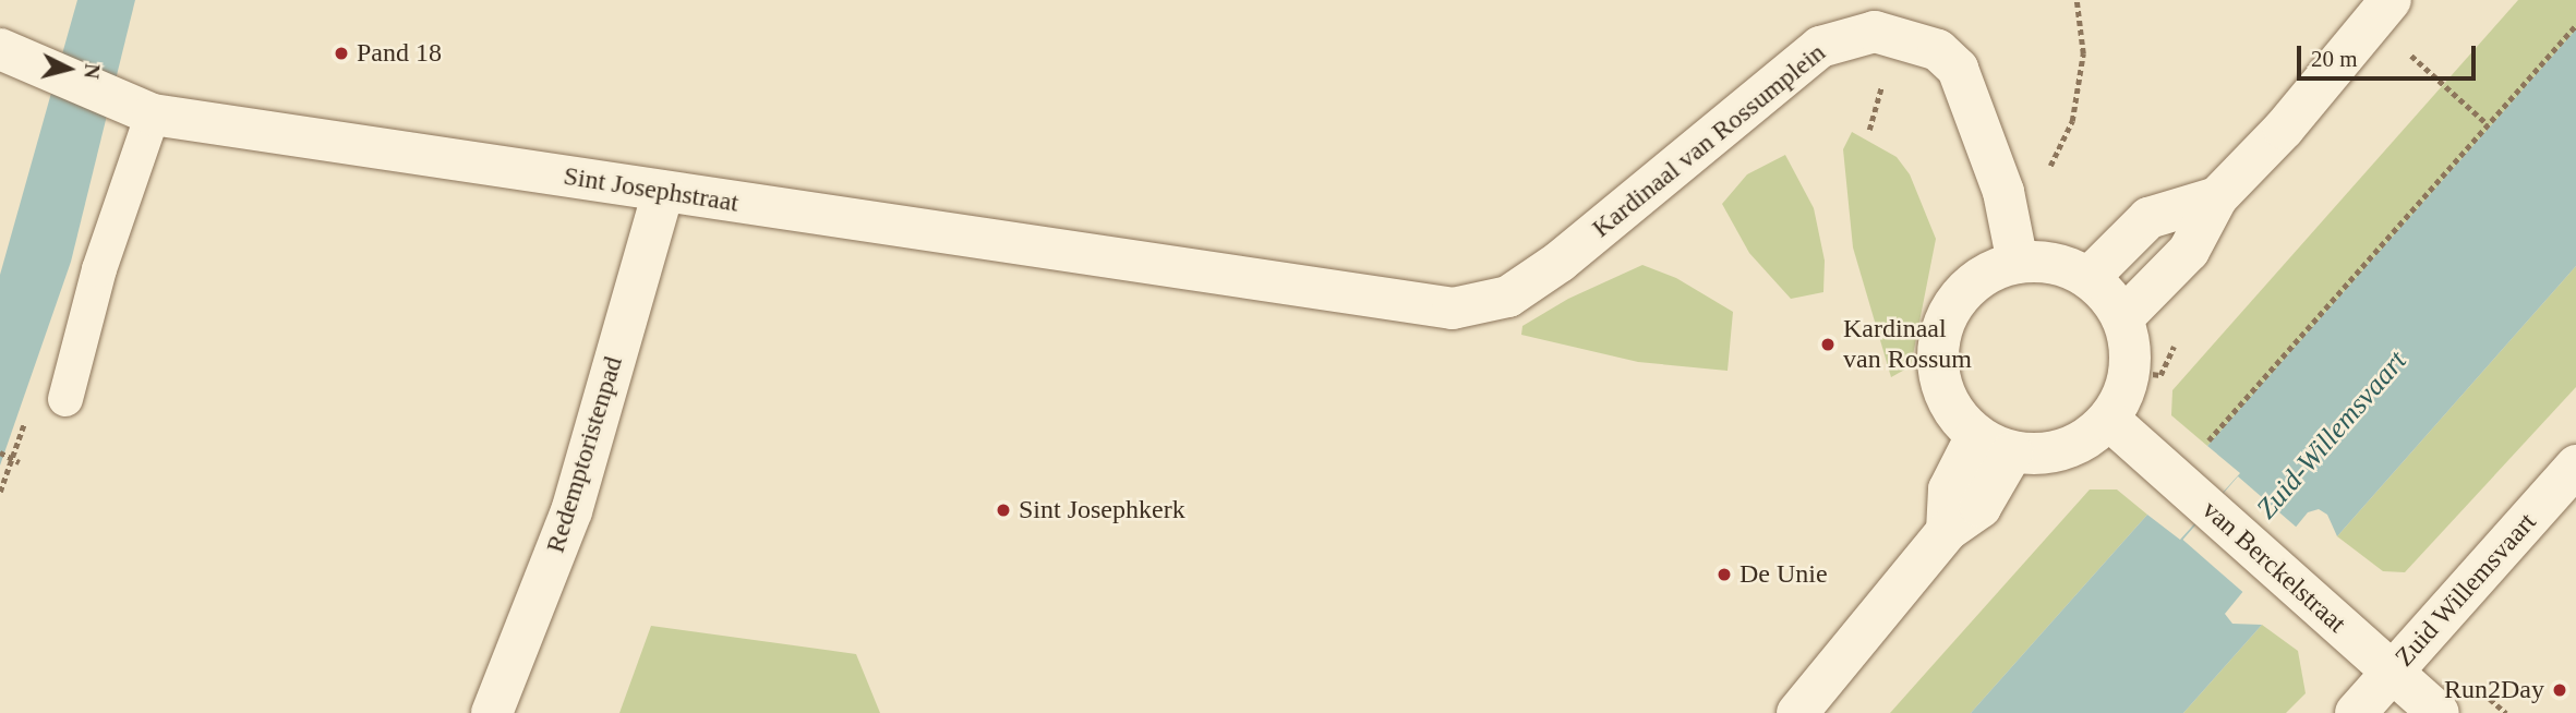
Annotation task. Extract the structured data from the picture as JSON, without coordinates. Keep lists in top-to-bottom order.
{
  "streets": {
    "street": [
      "Kardinaal van Rossumplein",
      "Sint Josephstraat",
      "Redemptoristenpad",
      "van Berckelstraat",
      "Zuid Willemsvaart"
    ]
  },
  "crossings": [
    ["Kardinaal van Rossumplein", "Sint Josephstraat"],
    ["Kardinaal van Rossumplein", "van Berckelstraat"],
    ["Sint Josephstraat", "Redemptoristenpad"],
    ["van Berckelstraat", "Zuid Willemsvaart"]
  ],
  "water": ["Zuid-Willemsvaart"],
  "places": [
    "Pand 18",
    "Kardinaal van Rossum",
    "Sint Josephkerk",
    "De Unie",
    "Run2Day"
  ],
  "scale_bar": "20 m",
  "north": "right"
}
